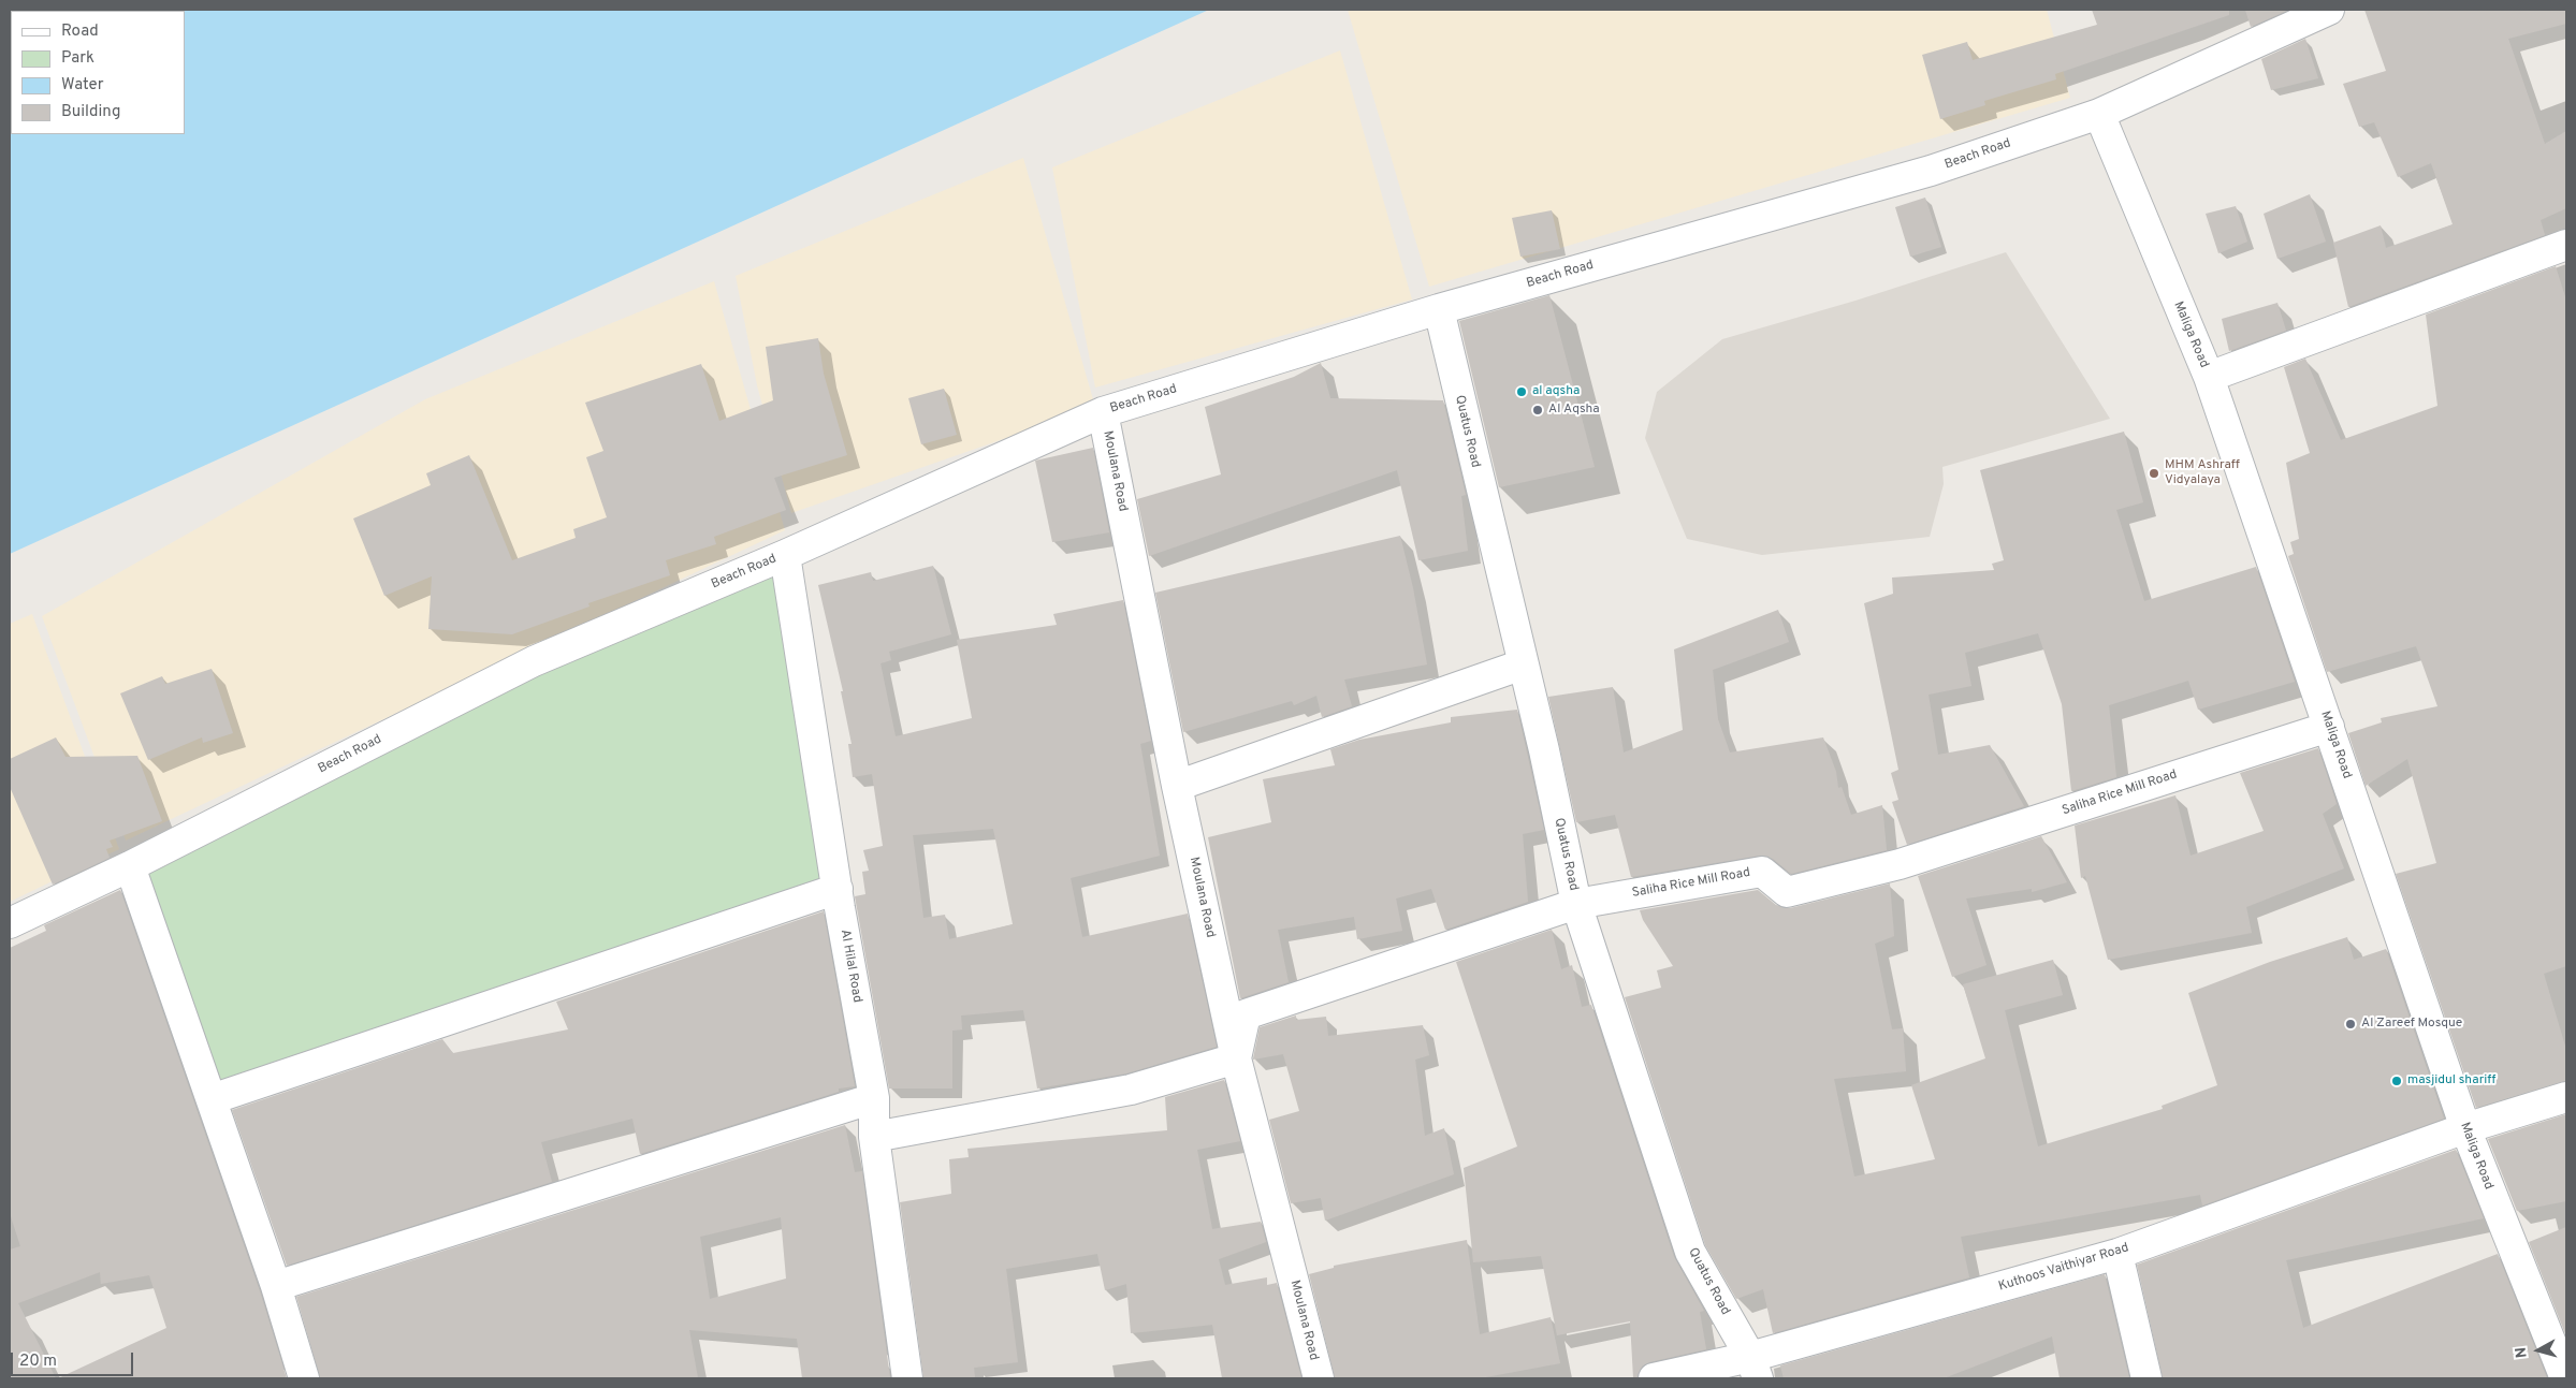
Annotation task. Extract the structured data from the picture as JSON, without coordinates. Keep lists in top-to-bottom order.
{
  "streets": {
    "street": [
      "Beach Road",
      "Maliga Road",
      "Quatus Road",
      "Moulana Road",
      "Saliha Rice Mill Road",
      "Al Hilal Road",
      "Kuthoos Vaithiyar Road"
    ]
  },
  "crossings": [
    ["Beach Road", "Maliga Road"],
    ["Beach Road", "Quatus Road"],
    ["Beach Road", "Moulana Road"],
    ["Beach Road", "Al Hilal Road"],
    ["Maliga Road", "Saliha Rice Mill Road"],
    ["Maliga Road", "Kuthoos Vaithiyar Road"],
    ["Quatus Road", "Saliha Rice Mill Road"],
    ["Quatus Road", "Kuthoos Vaithiyar Road"],
    ["Moulana Road", "Saliha Rice Mill Road"]
  ],
  "places": [
    "al aqsha",
    "Al Aqsha",
    "MHM Ashraff Vidyalaya",
    "Al Zareef Mosque",
    "masjidul shariff"
  ],
  "legend": [
    "Road",
    "Park",
    "Water",
    "Building"
  ],
  "scale_bar": "20 m",
  "north": "left"
}
